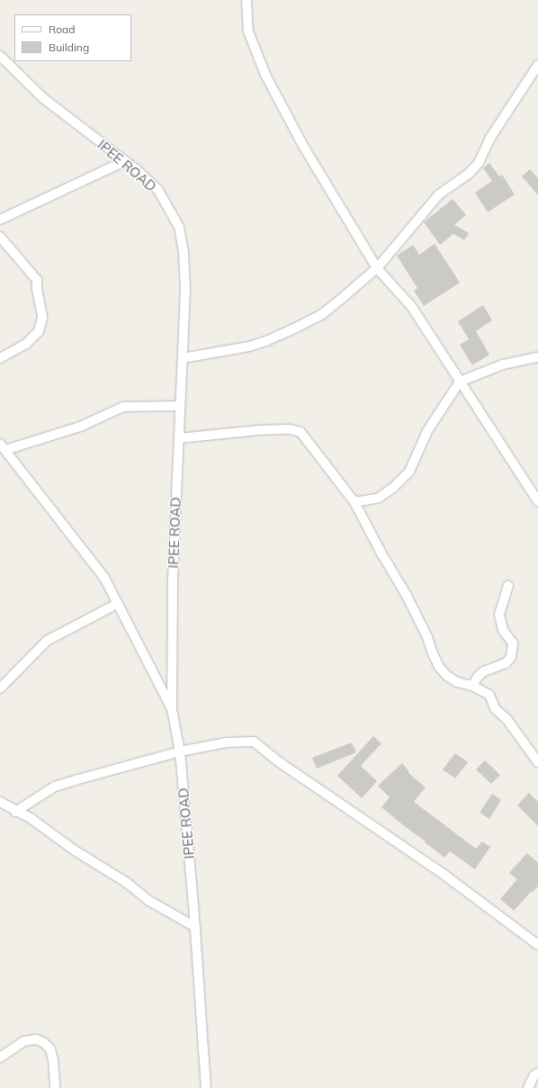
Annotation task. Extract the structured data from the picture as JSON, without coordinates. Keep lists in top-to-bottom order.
{
  "streets": {
    "street": ["IPEE ROAD"]
  },
  "legend": ["Road", "Building"]
}
